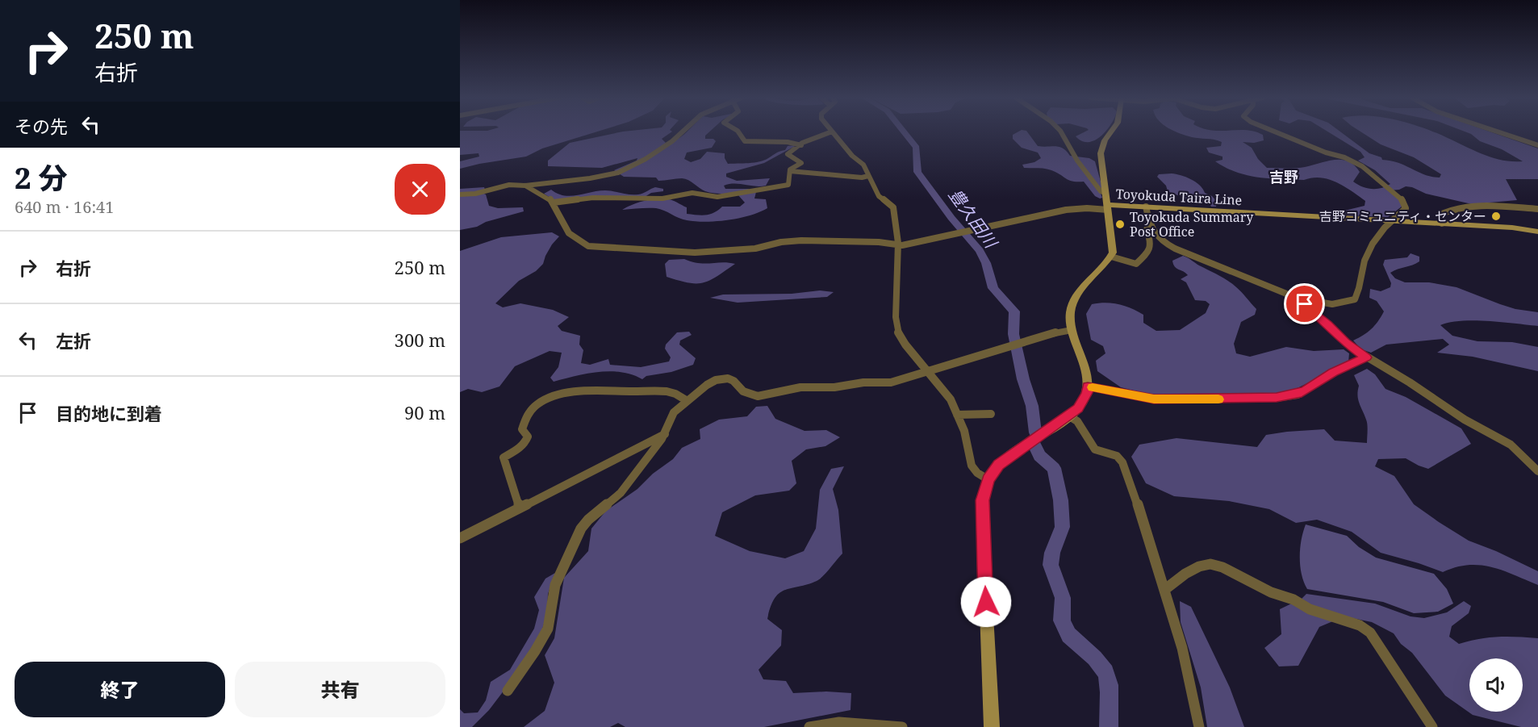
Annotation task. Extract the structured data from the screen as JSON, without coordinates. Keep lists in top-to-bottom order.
{
  "streets": {
    "main road": ["Toyokuda Taira Line"]
  },
  "districts": ["吉野"],
  "water": ["豊久田川"],
  "places": ["吉野コミュニティ・センター", "Toyokuda Summary Post Office"],
  "page": {
    "turn": ["250 m", "右折"],
    "then": "その先",
    "heading": ["2 分", "640 m · 16:41"],
    "list": [
      {
        "name": "右折",
        "value": "250 m"
      },
      {
        "name": "左折",
        "value": "300 m"
      },
      {
        "name": "目的地に到着",
        "value": "90 m"
      }
    ],
    "buttons": ["終了", "共有"]
  }
}
